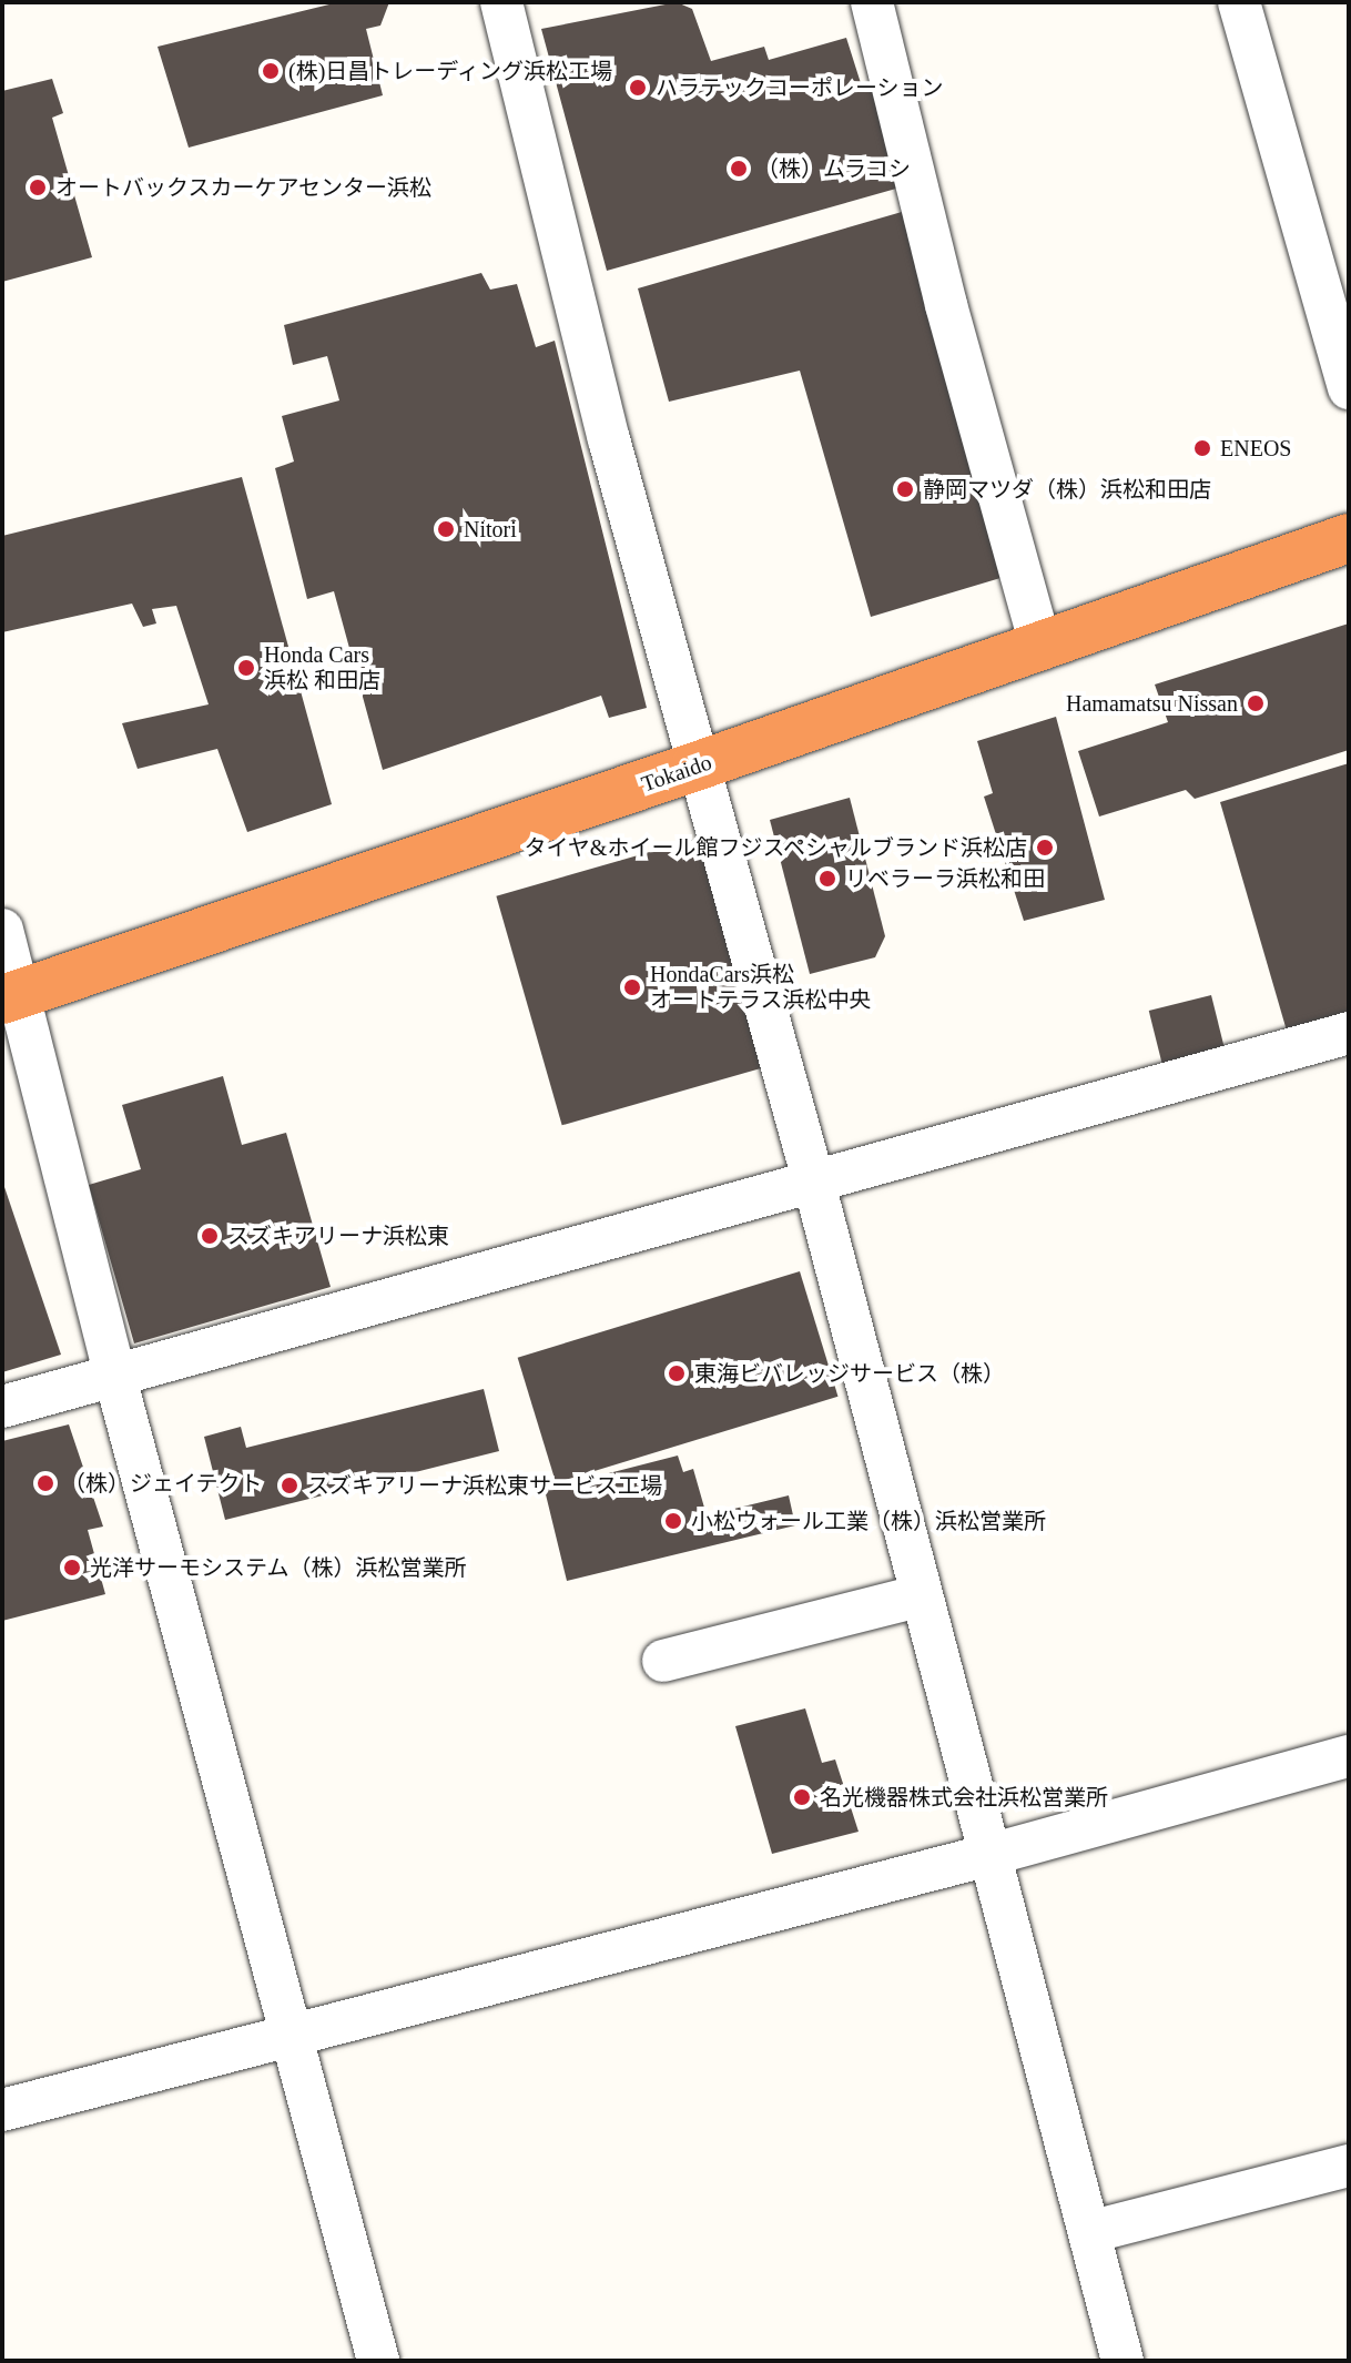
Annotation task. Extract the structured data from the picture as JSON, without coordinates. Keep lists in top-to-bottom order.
{
  "streets": {
    "highway": ["Tokaido"]
  },
  "places": [
    "(株)日昌トレーディング浜松工場",
    "ハラテックコーポレーション",
    "（株）ムラコシ",
    "オートバックスカーケアセンター浜松",
    "ENEOS",
    "静岡マツダ（株）浜松和田店",
    "Nitori",
    "Honda Cars 浜松 和田店",
    "Hamamatsu Nissan",
    "タイヤ&ホイール館フジスペシャルブランド浜松店",
    "リベラーラ浜松和田",
    "HondaCars浜松 オートテラス浜松中央",
    "スズキアリーナ浜松東",
    "東海ビバレッジサービス（株）",
    "（株）ジェイテクト",
    "スズキアリーナ浜松東サービス工場",
    "小松ウォール工業（株）浜松営業所",
    "光洋サーモシステム（株）浜松営業所",
    "名光機器株式会社浜松営業所"
  ]
}
